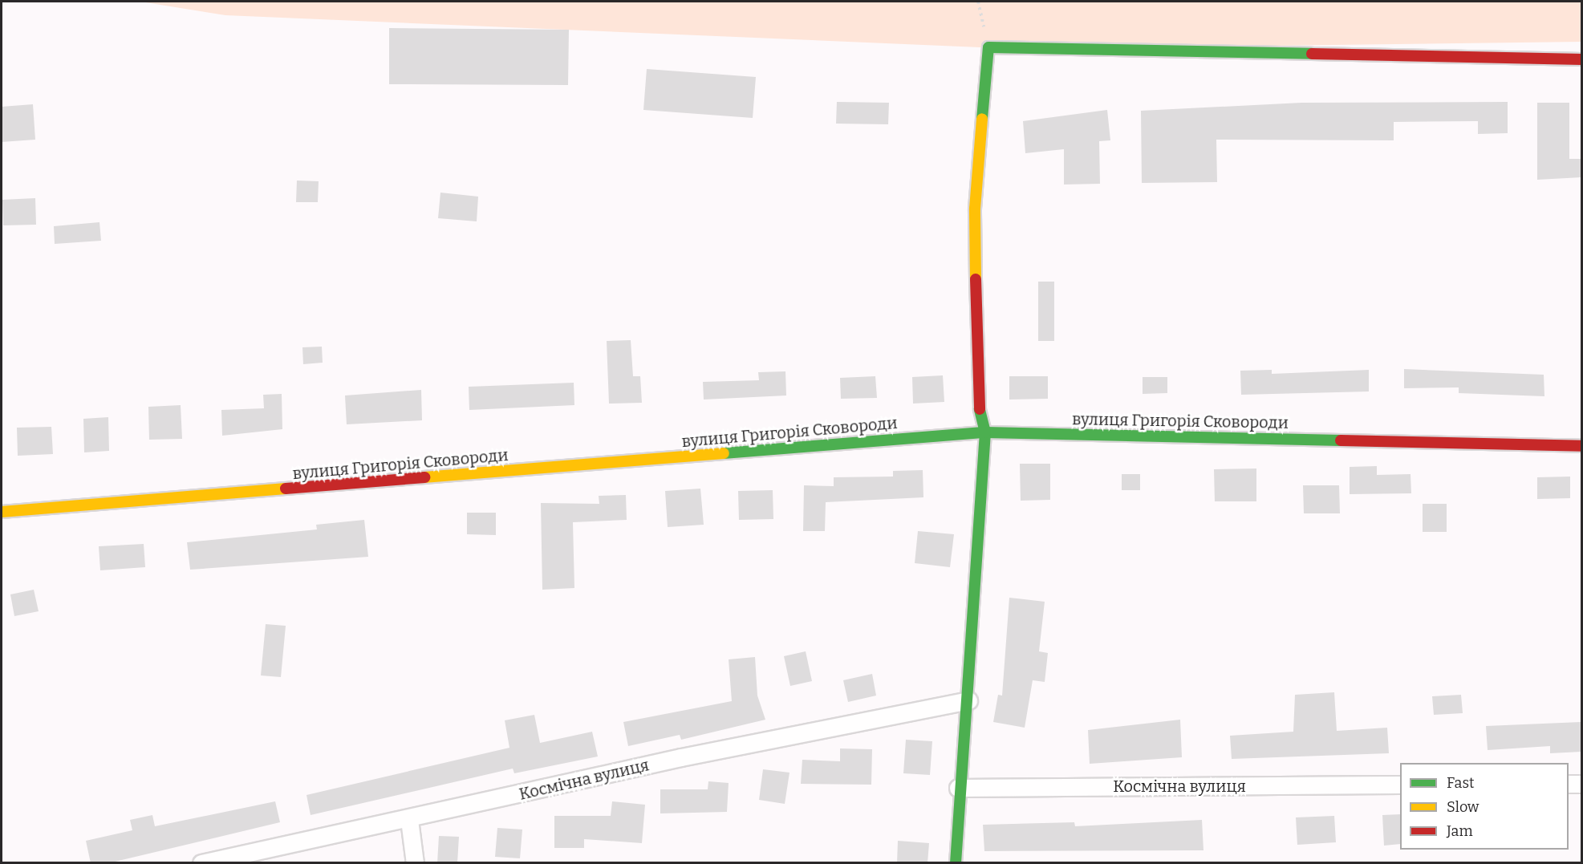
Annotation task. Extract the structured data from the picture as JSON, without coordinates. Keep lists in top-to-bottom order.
{
  "streets": {
    "street": ["вулиця Григорія Сковороди", "Космічна вулиця"]
  },
  "legend": ["Fast", "Slow", "Jam"]
}
